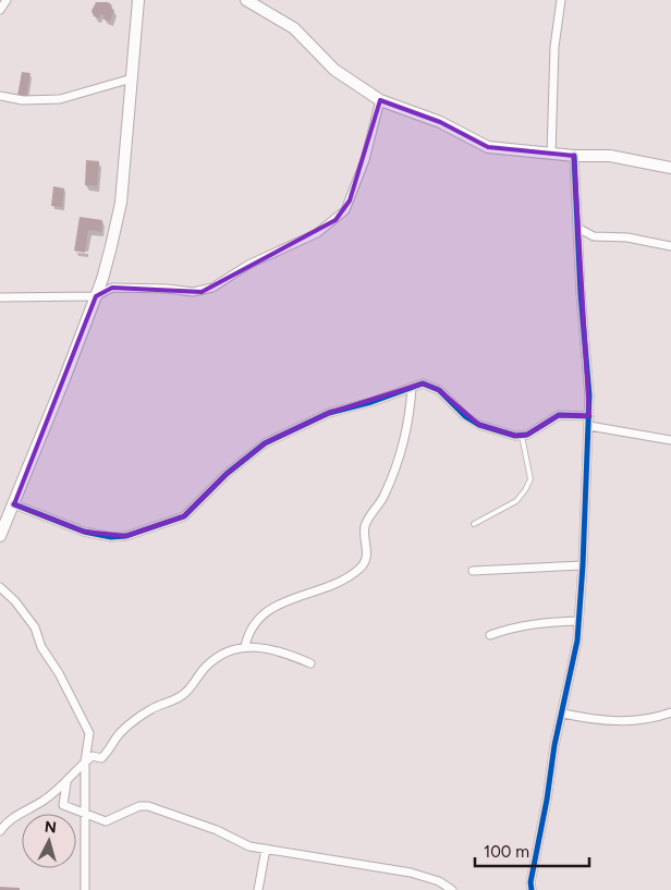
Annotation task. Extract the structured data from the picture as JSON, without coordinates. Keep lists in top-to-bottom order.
{
  "scale_bar": "100 m",
  "north": "top"
}
